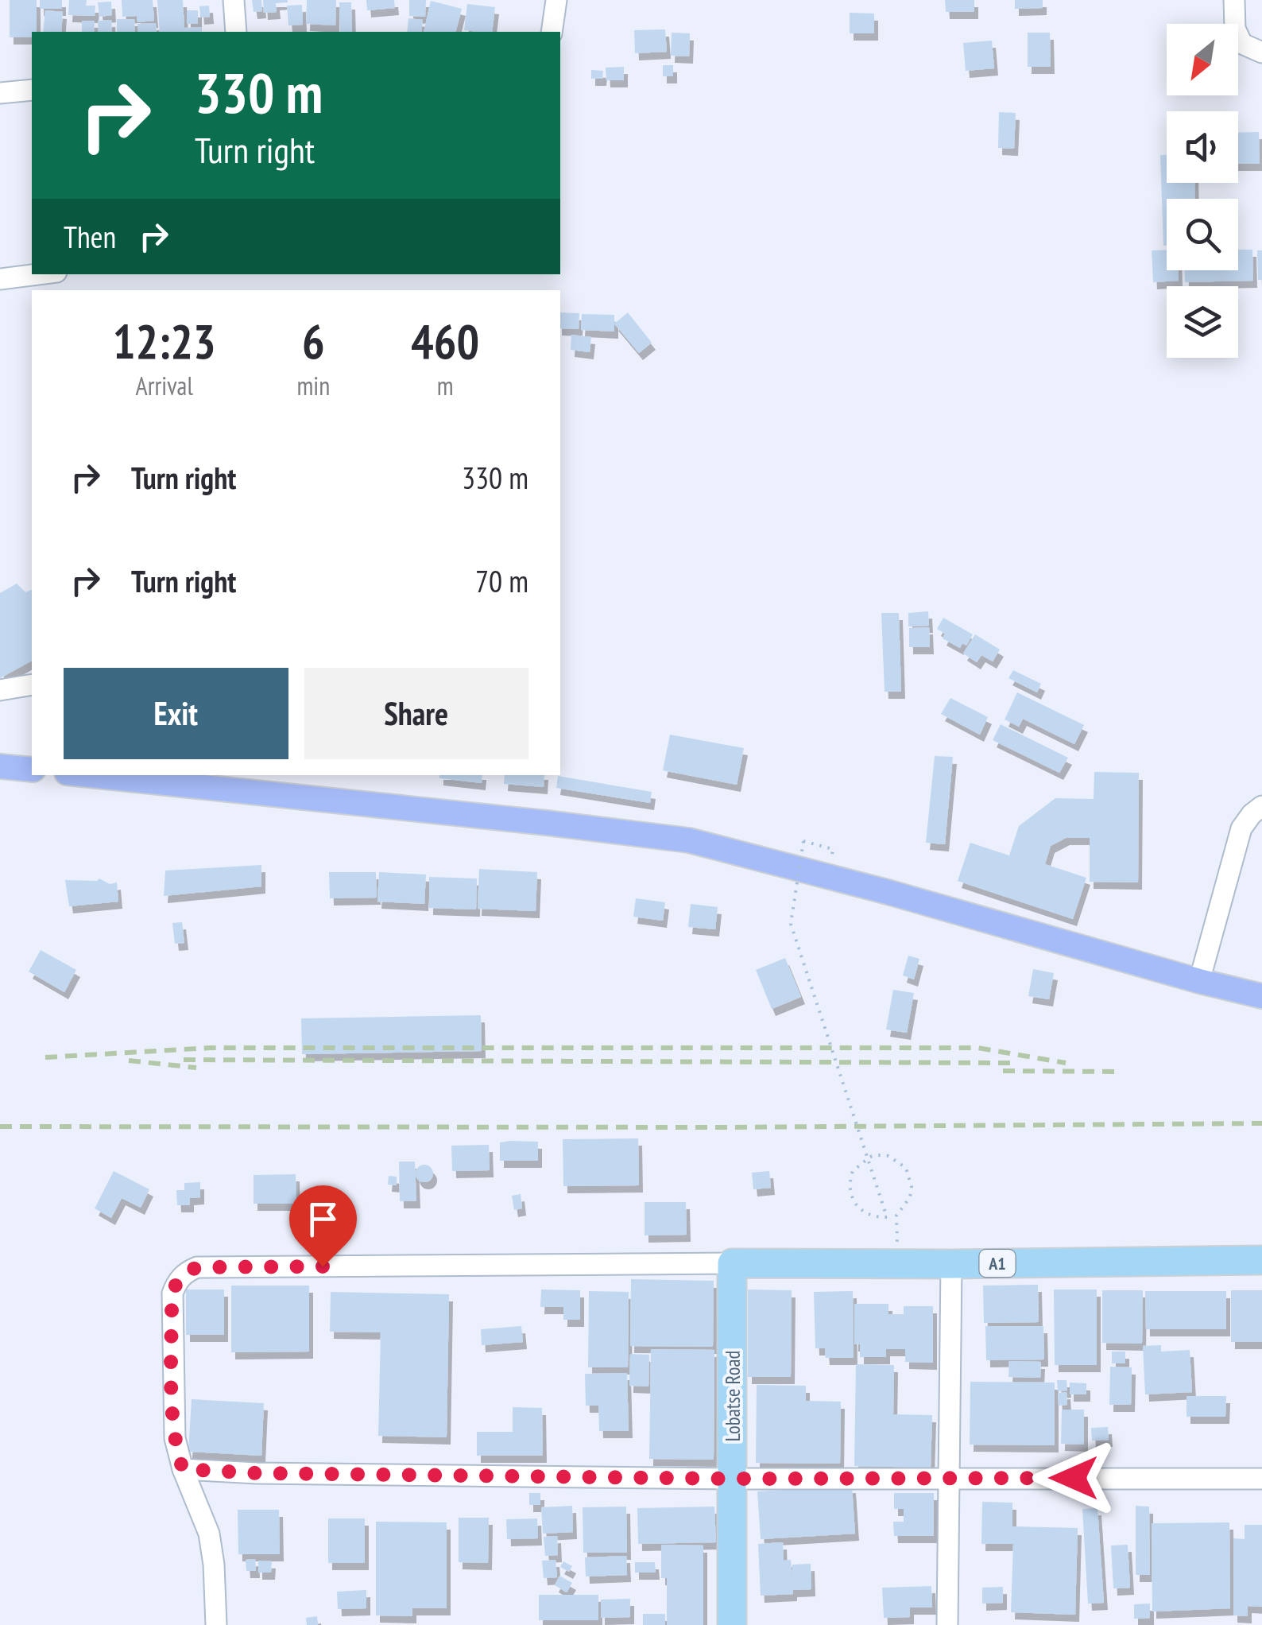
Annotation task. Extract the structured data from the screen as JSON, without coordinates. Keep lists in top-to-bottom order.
{
  "streets": {
    "highway": ["A1", "Lobatse Road"]
  },
  "crossings": [
    ["A1", "Lobatse Road"]
  ],
  "north": "bottom left",
  "page": {
    "turn": ["330 m", "Turn right"],
    "then": "Then",
    "eta": [
      "12:23",
      "Arrival",
      "6",
      "min",
      "460",
      "m"
    ],
    "list": [
      {
        "name": "Turn right",
        "value": "330 m"
      },
      {
        "name": "Turn right",
        "value": "70 m"
      }
    ],
    "buttons": ["Exit", "Share"]
  }
}
